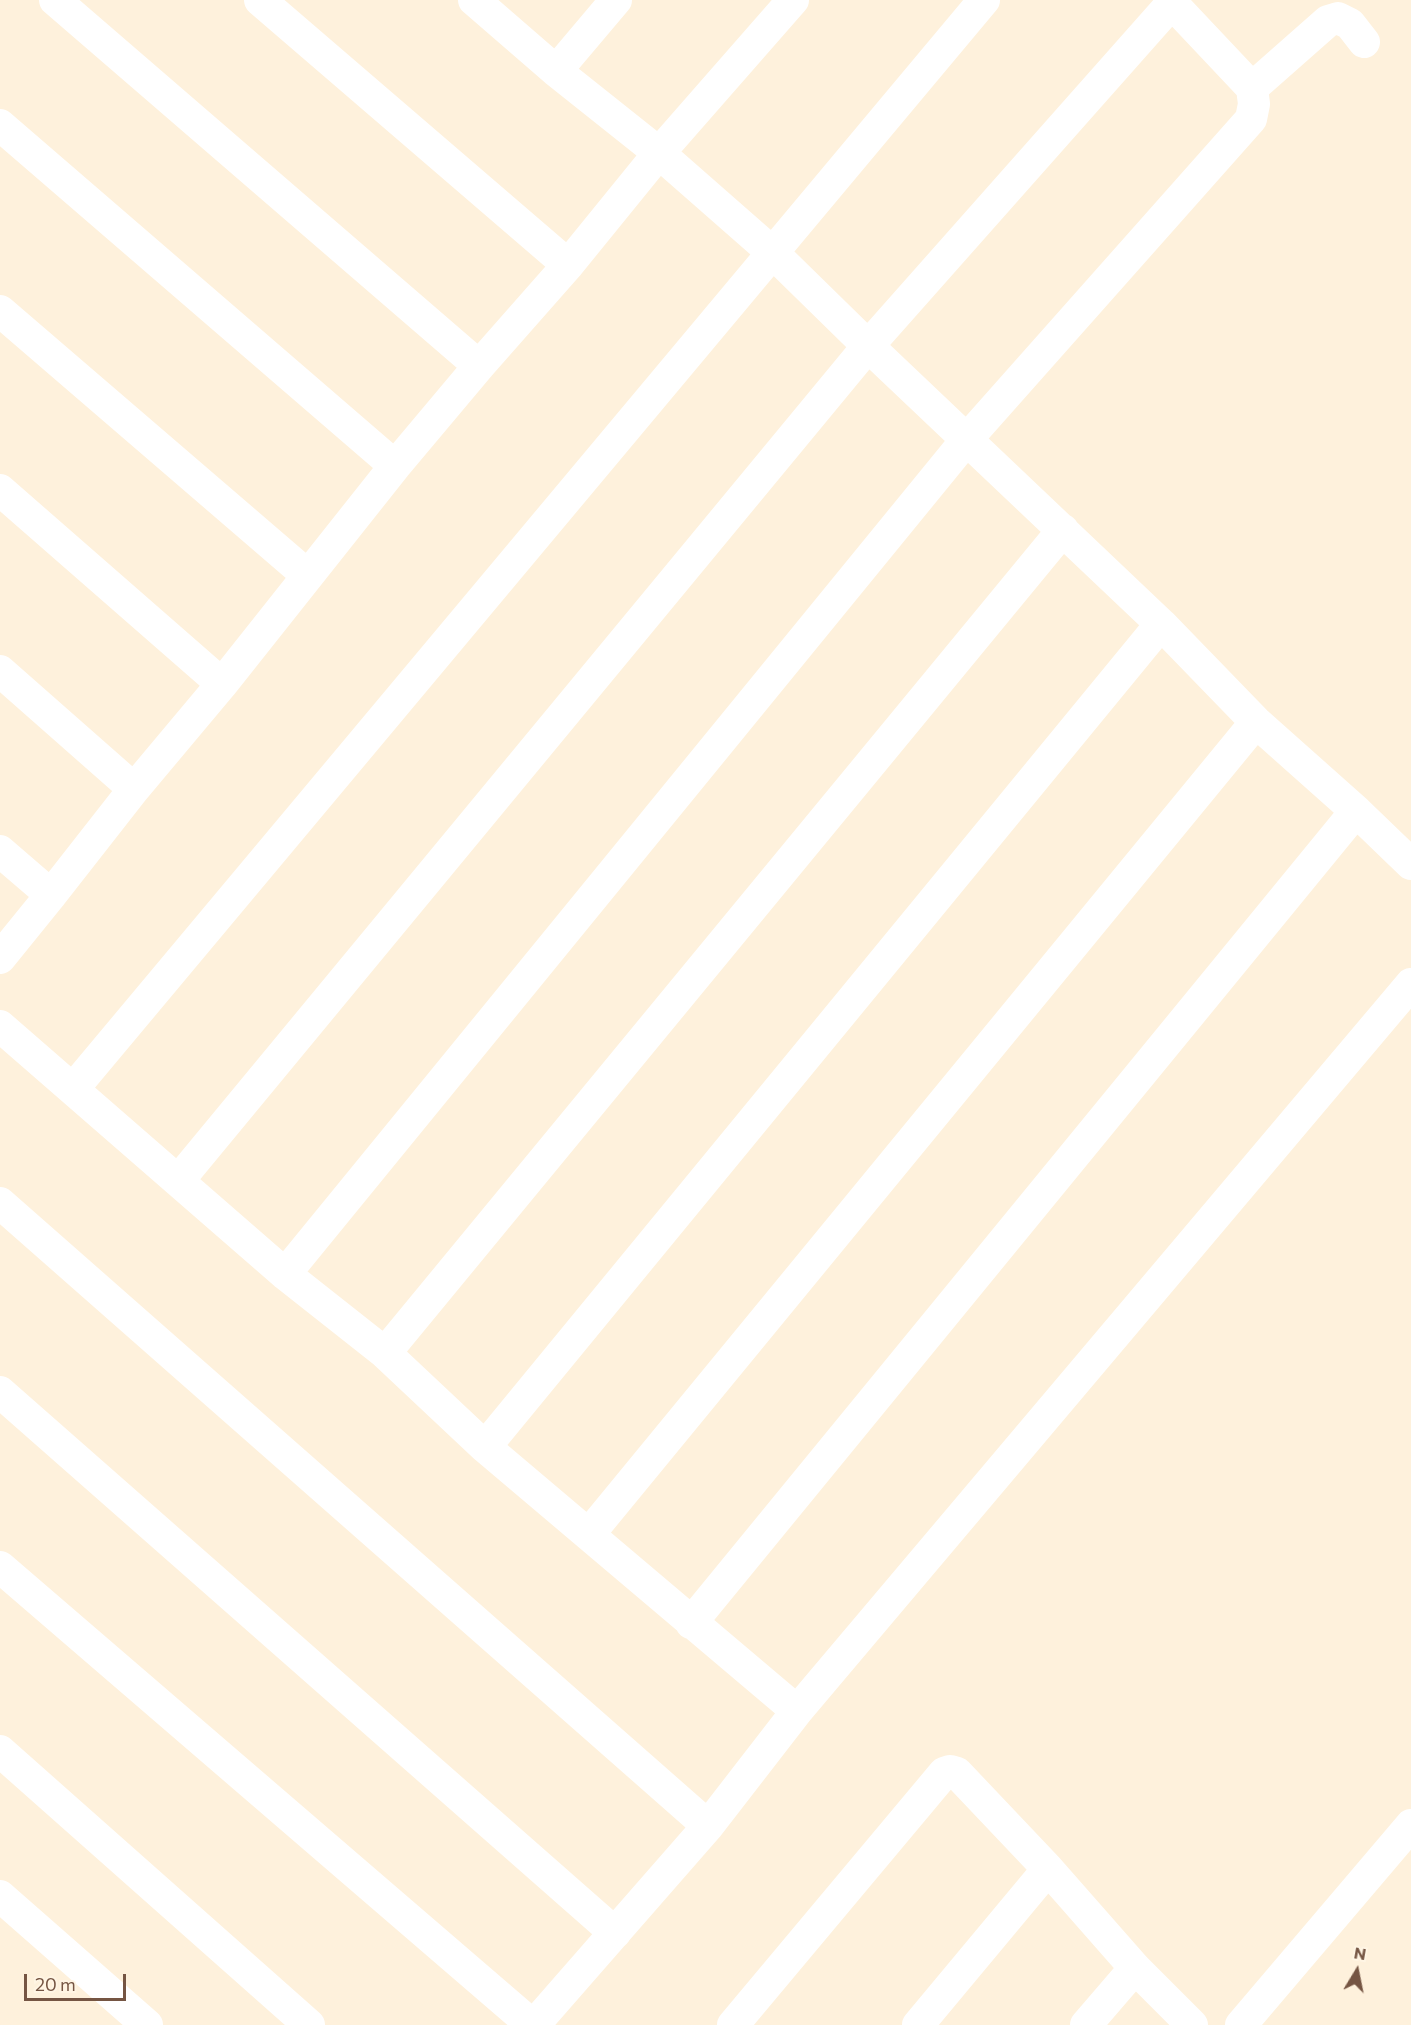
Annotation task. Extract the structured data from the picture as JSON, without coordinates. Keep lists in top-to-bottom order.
{
  "scale_bar": "20 m",
  "north": "top"
}
